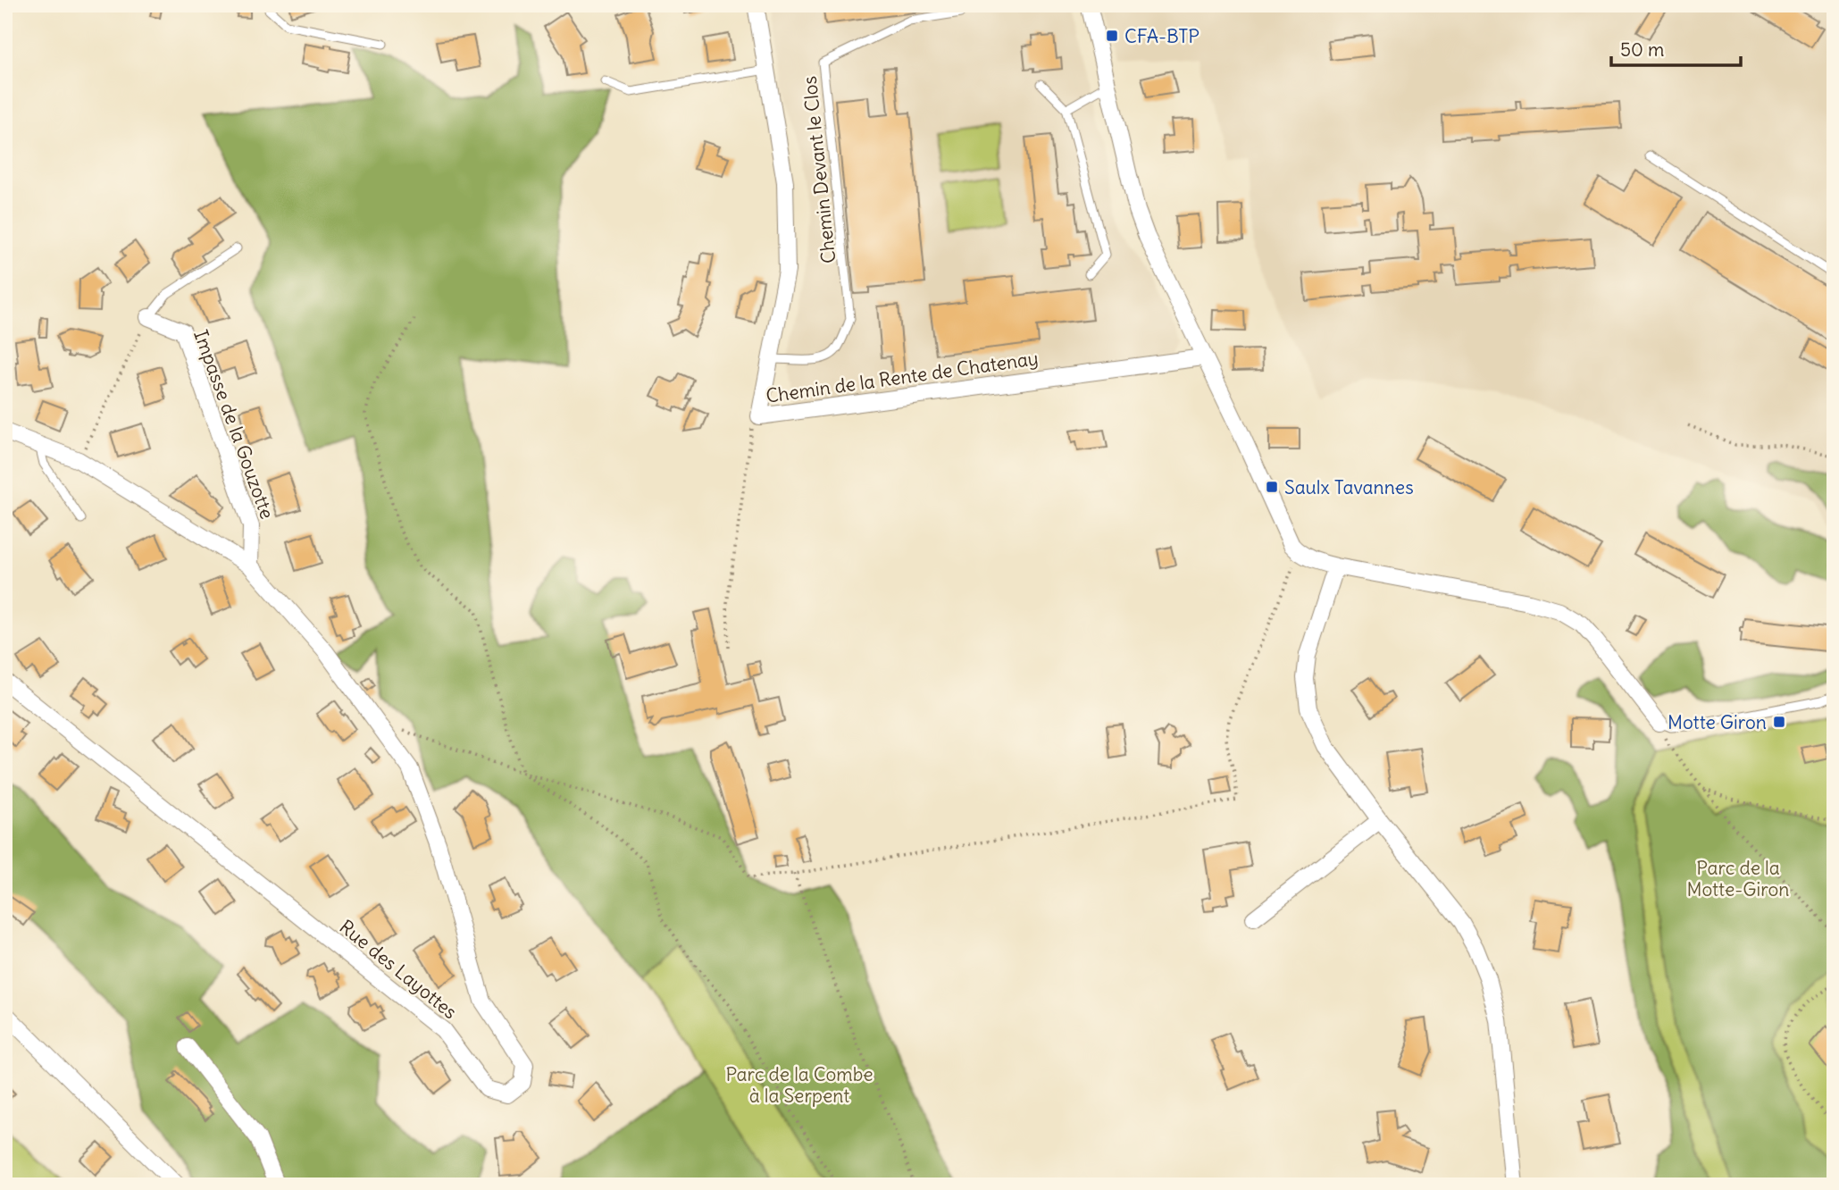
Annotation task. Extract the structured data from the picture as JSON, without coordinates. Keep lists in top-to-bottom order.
{
  "streets": {
    "street": ["Chemin de la Rente de Chatenay", "Impasse de la Gouzotte", "Rue des Layottes"],
    "lane": ["Chemin Devant le Clos"]
  },
  "crossings": [
    ["Chemin Devant le Clos", "Chemin de la Rente de Chatenay"]
  ],
  "parks": ["Parc de la Motte-Giron", "Parc de la Combe à la Serpent"],
  "places": {
    "transit": ["CFA-BTP", "Saulx Tavannes", "Motte Giron"]
  },
  "scale_bar": "50 m"
}
